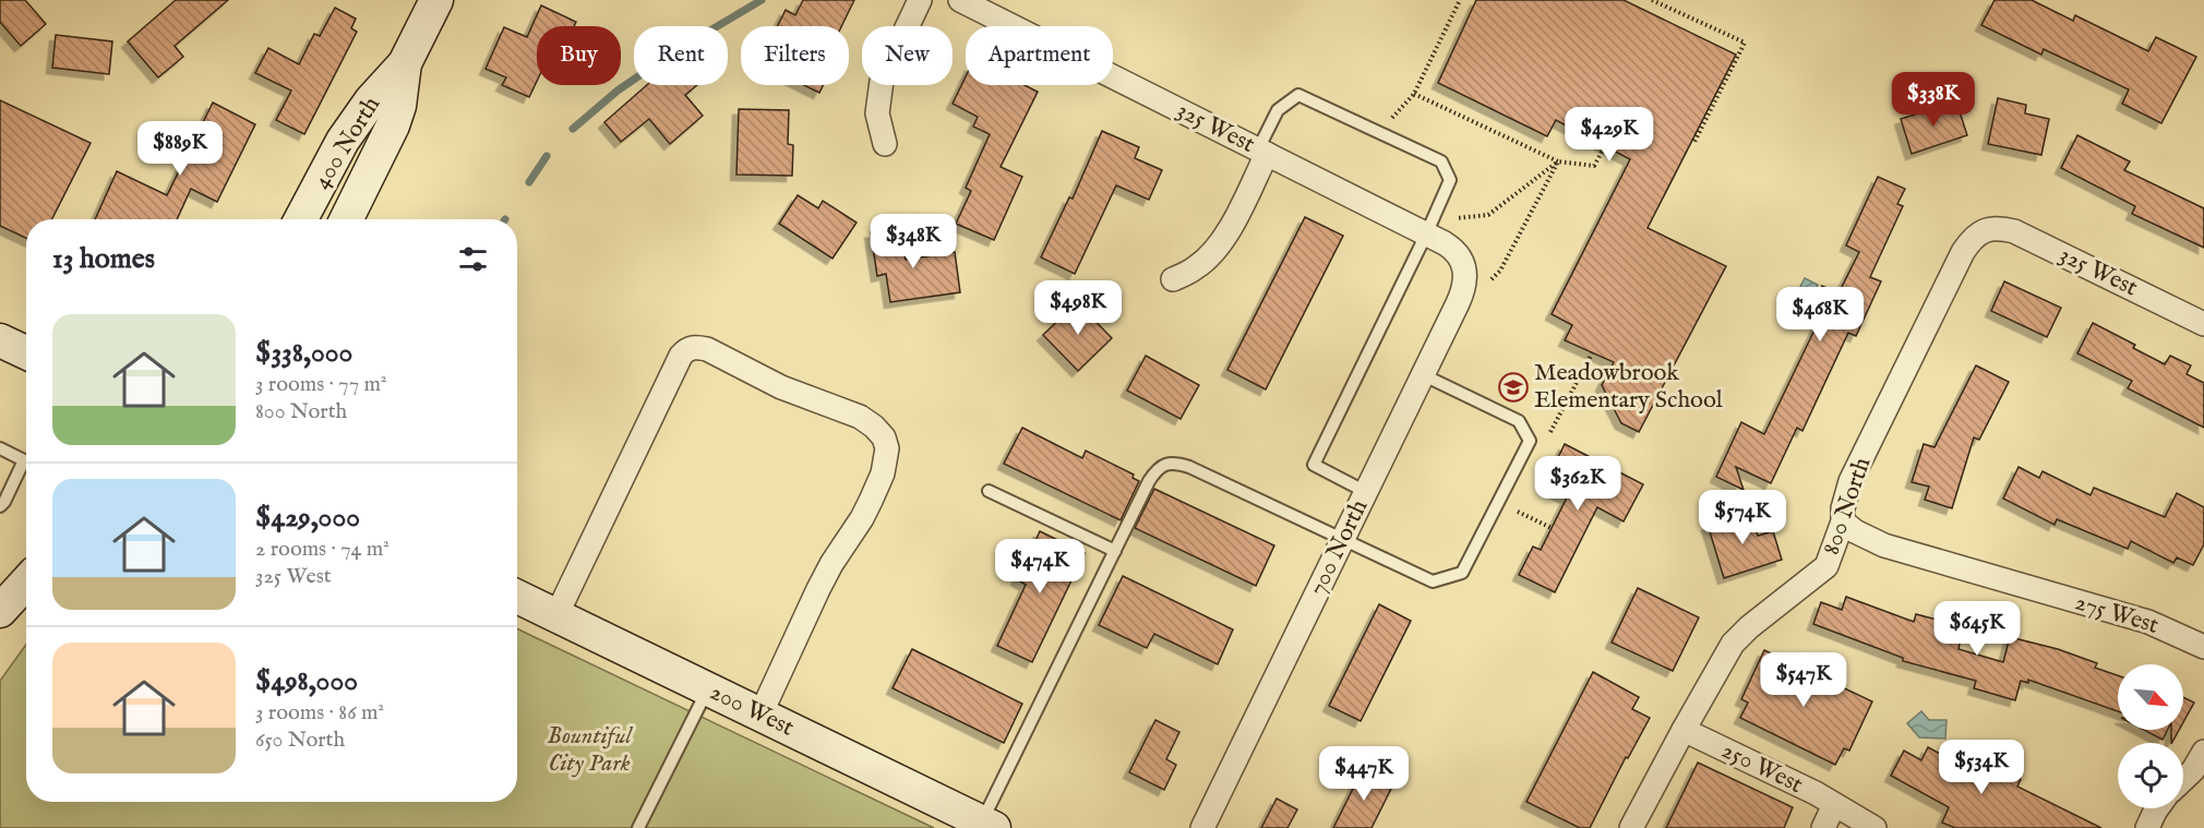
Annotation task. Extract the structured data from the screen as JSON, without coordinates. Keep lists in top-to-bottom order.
{
  "streets": {
    "main road": ["400 North", "200 West"],
    "street": [
      "325 West",
      "800 North",
      "700 North",
      "275 West",
      "250 West"
    ]
  },
  "crossings": [
    ["325 West", "800 North"],
    ["325 West", "700 North"],
    ["800 North", "275 West"],
    ["800 North", "250 West"]
  ],
  "parks": ["Bountiful City Park"],
  "places": {
    "school or university": ["Meadowbrook Elementary School"]
  },
  "north": "bottom right",
  "page": {
    "chip": [
      "Buy",
      "Rent",
      "Filters",
      "New",
      "Apartment"
    ],
    "price": [
      "$338K",
      "$429K",
      "$889K",
      "$348K",
      "$498K",
      "$468K",
      "$362K",
      "$574K",
      "$474K",
      "$645K",
      "$547K",
      "$534K",
      "$447K"
    ],
    "heading": "13 homes",
    "list": [
      {
        "name": "$338,000",
        "note": "3 rooms · 77 m² · 800 North"
      },
      {
        "name": "$429,000",
        "note": "2 rooms · 74 m² · 325 West"
      },
      {
        "name": "$498,000",
        "note": "3 rooms · 86 m² · 650 North"
      }
    ]
  }
}
